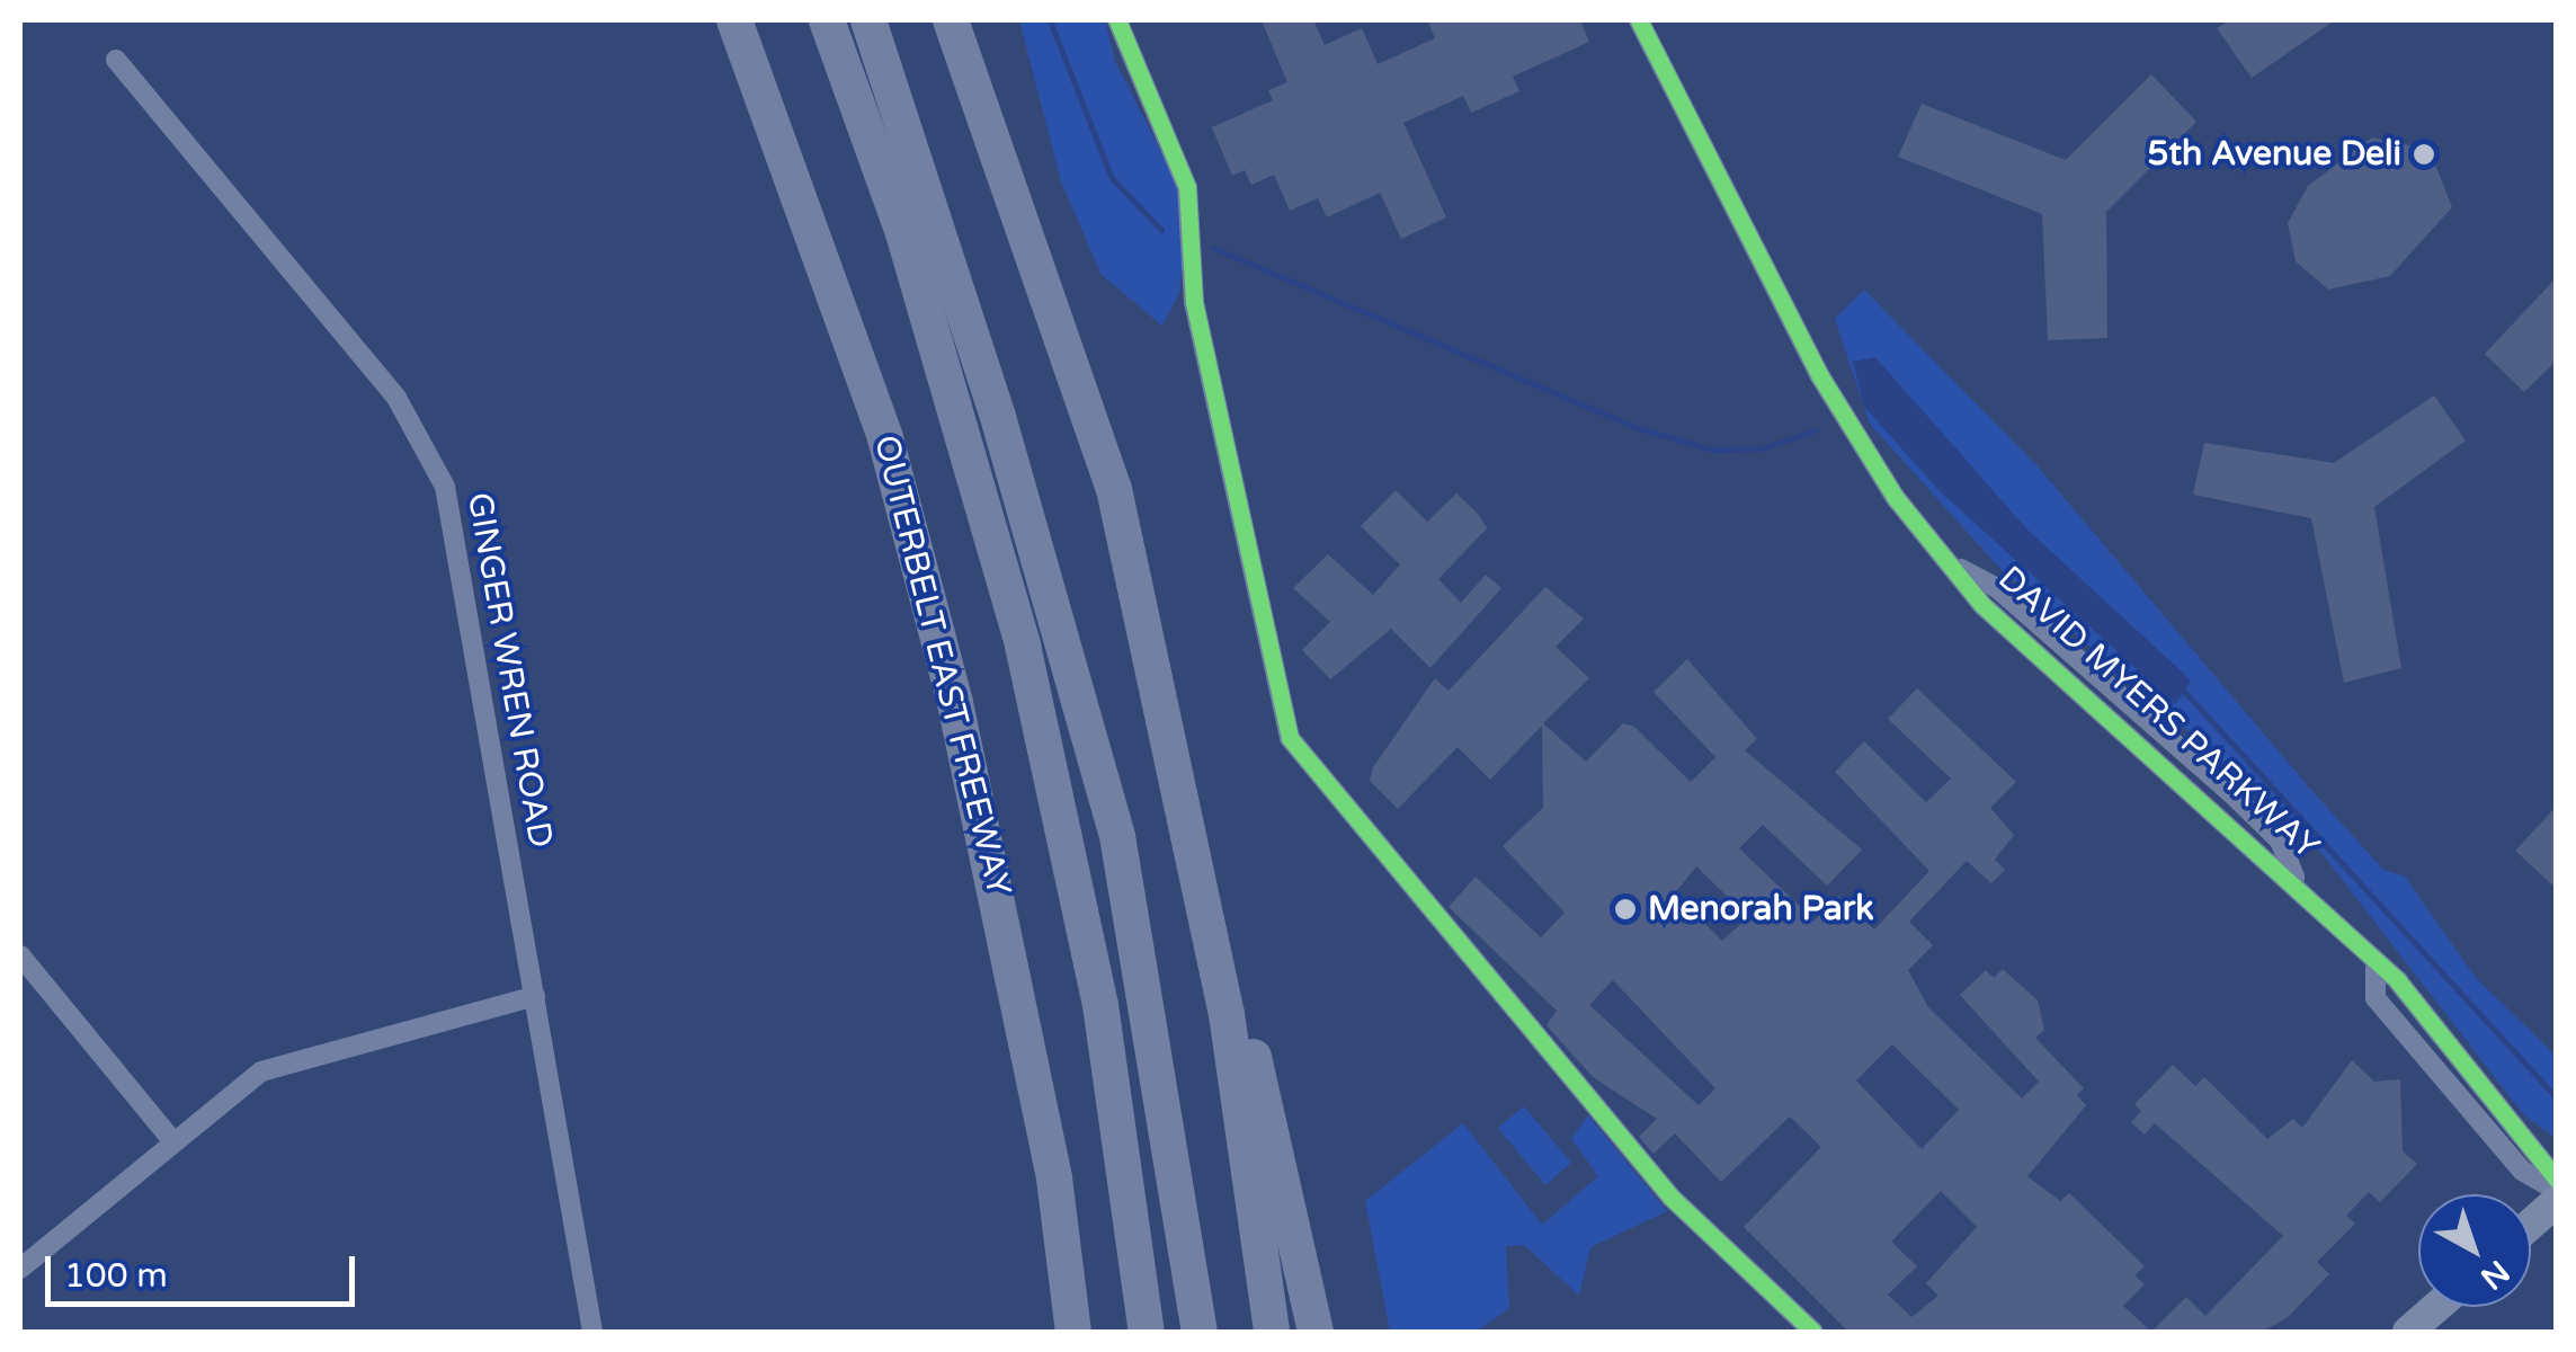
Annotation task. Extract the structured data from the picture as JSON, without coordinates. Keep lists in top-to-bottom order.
{
  "streets": {
    "highway": ["OUTERBELT EAST FREEWAY"],
    "street": ["GINGER WREN ROAD", "DAVID MYERS PARKWAY"]
  },
  "places": ["5th Avenue Deli", "Menorah Park"],
  "scale_bar": "100 m",
  "north": "bottom right"
}
